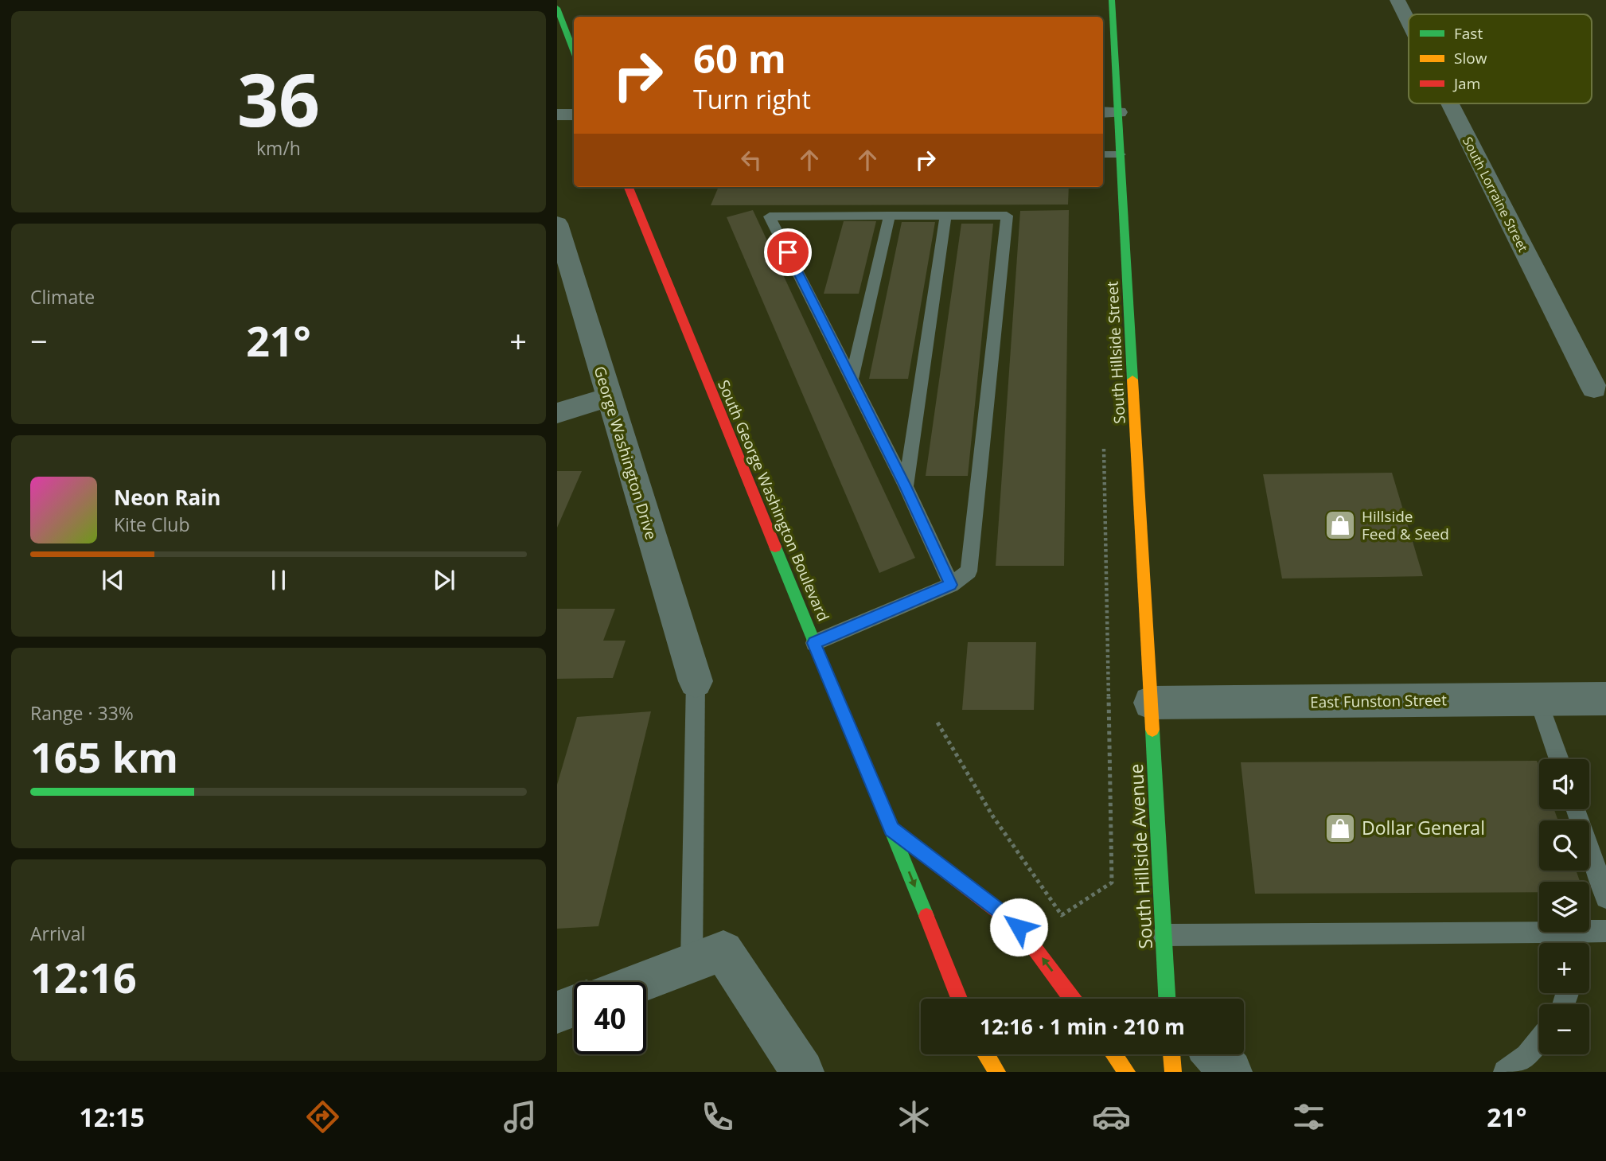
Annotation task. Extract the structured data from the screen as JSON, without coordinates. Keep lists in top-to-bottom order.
{
  "streets": {
    "street": [
      "South Lorraine Street",
      "South Hillside Street",
      "George Washington Drive",
      "South George Washington Boulevard",
      "East Funston Street",
      "South Hillside Avenue"
    ]
  },
  "crossings": [
    ["South Hillside Street", "East Funston Street"],
    ["South Hillside Street", "South Hillside Avenue"],
    ["East Funston Street", "South Hillside Avenue"]
  ],
  "places": {
    "shop": ["Hillside Feed & Seed", "Dollar General"]
  },
  "legend": ["Fast", "Slow", "Jam"],
  "page": {
    "tile": [
      ["36", "km/h"],
      "Climate",
      ["Range · 33%", "165 km"],
      ["Arrival", "12:16"]
    ],
    "turn": ["60 m", "Turn right"],
    "heat": ["−", "21°", "+"],
    "song": ["Neon Rain", "Kite Club"],
    "map_buttons": ["+", "−"],
    "limit": "40",
    "trip": "12:16 · 1 min · 210 m",
    "tabs": ["12:15", "21°"]
  }
}
